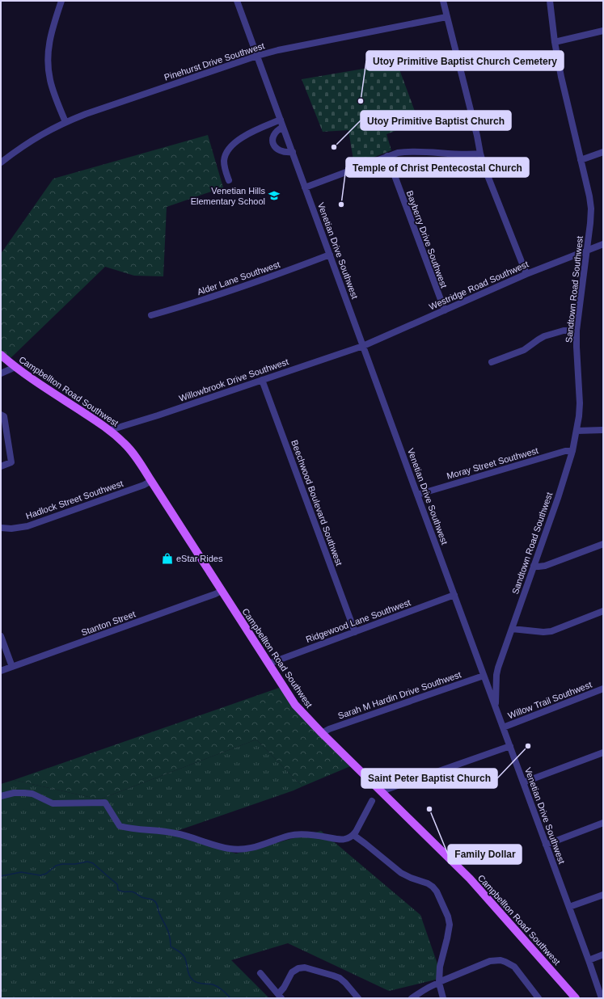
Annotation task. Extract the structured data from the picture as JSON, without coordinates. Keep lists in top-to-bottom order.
{
  "streets": {
    "main road": ["Campbellton Road Southwest"],
    "street": [
      "Pinehurst Drive Southwest",
      "Bayberry Drive Southwest",
      "Venetian Drive Southwest",
      "Alder Lane Southwest",
      "Westridge Road Southwest",
      "Sandtown Road Southwest",
      "Willowbrook Drive Southwest",
      "Moray Street Southwest",
      "Hadlock Street Southwest",
      "Beechwood Boulevard Southwest",
      "Ridgewood Lane Southwest",
      "Stanton Street",
      "Sarah M Hardin Drive Southwest",
      "Willow Trail Southwest"
    ]
  },
  "crossings": [
    ["Pinehurst Drive Southwest", "Venetian Drive Southwest"],
    ["Bayberry Drive Southwest", "Westridge Road Southwest"],
    ["Venetian Drive Southwest", "Alder Lane Southwest"],
    ["Venetian Drive Southwest", "Westridge Road Southwest"],
    ["Venetian Drive Southwest", "Sandtown Road Southwest"],
    ["Venetian Drive Southwest", "Willowbrook Drive Southwest"],
    ["Venetian Drive Southwest", "Moray Street Southwest"],
    ["Venetian Drive Southwest", "Ridgewood Lane Southwest"],
    ["Venetian Drive Southwest", "Sarah M Hardin Drive Southwest"],
    ["Venetian Drive Southwest", "Willow Trail Southwest"],
    ["Westridge Road Southwest", "Sandtown Road Southwest"],
    ["Westridge Road Southwest", "Willowbrook Drive Southwest"],
    ["Sandtown Road Southwest", "Moray Street Southwest"],
    ["Willowbrook Drive Southwest", "Campbellton Road Southwest"],
    ["Willowbrook Drive Southwest", "Beechwood Boulevard Southwest"],
    ["Campbellton Road Southwest", "Hadlock Street Southwest"],
    ["Campbellton Road Southwest", "Ridgewood Lane Southwest"],
    ["Campbellton Road Southwest", "Stanton Street"],
    ["Campbellton Road Southwest", "Sarah M Hardin Drive Southwest"],
    ["Beechwood Boulevard Southwest", "Ridgewood Lane Southwest"]
  ],
  "places": {
    "other": [
      "Utoy Primitive Baptist Church Cemetery",
      "Utoy Primitive Baptist Church",
      "Temple of Christ Pentecostal Church",
      "Saint Peter Baptist Church",
      "Family Dollar"
    ],
    "school or university": ["Venetian Hills Elementary School"],
    "shop": ["eStar Rides"]
  }
}
